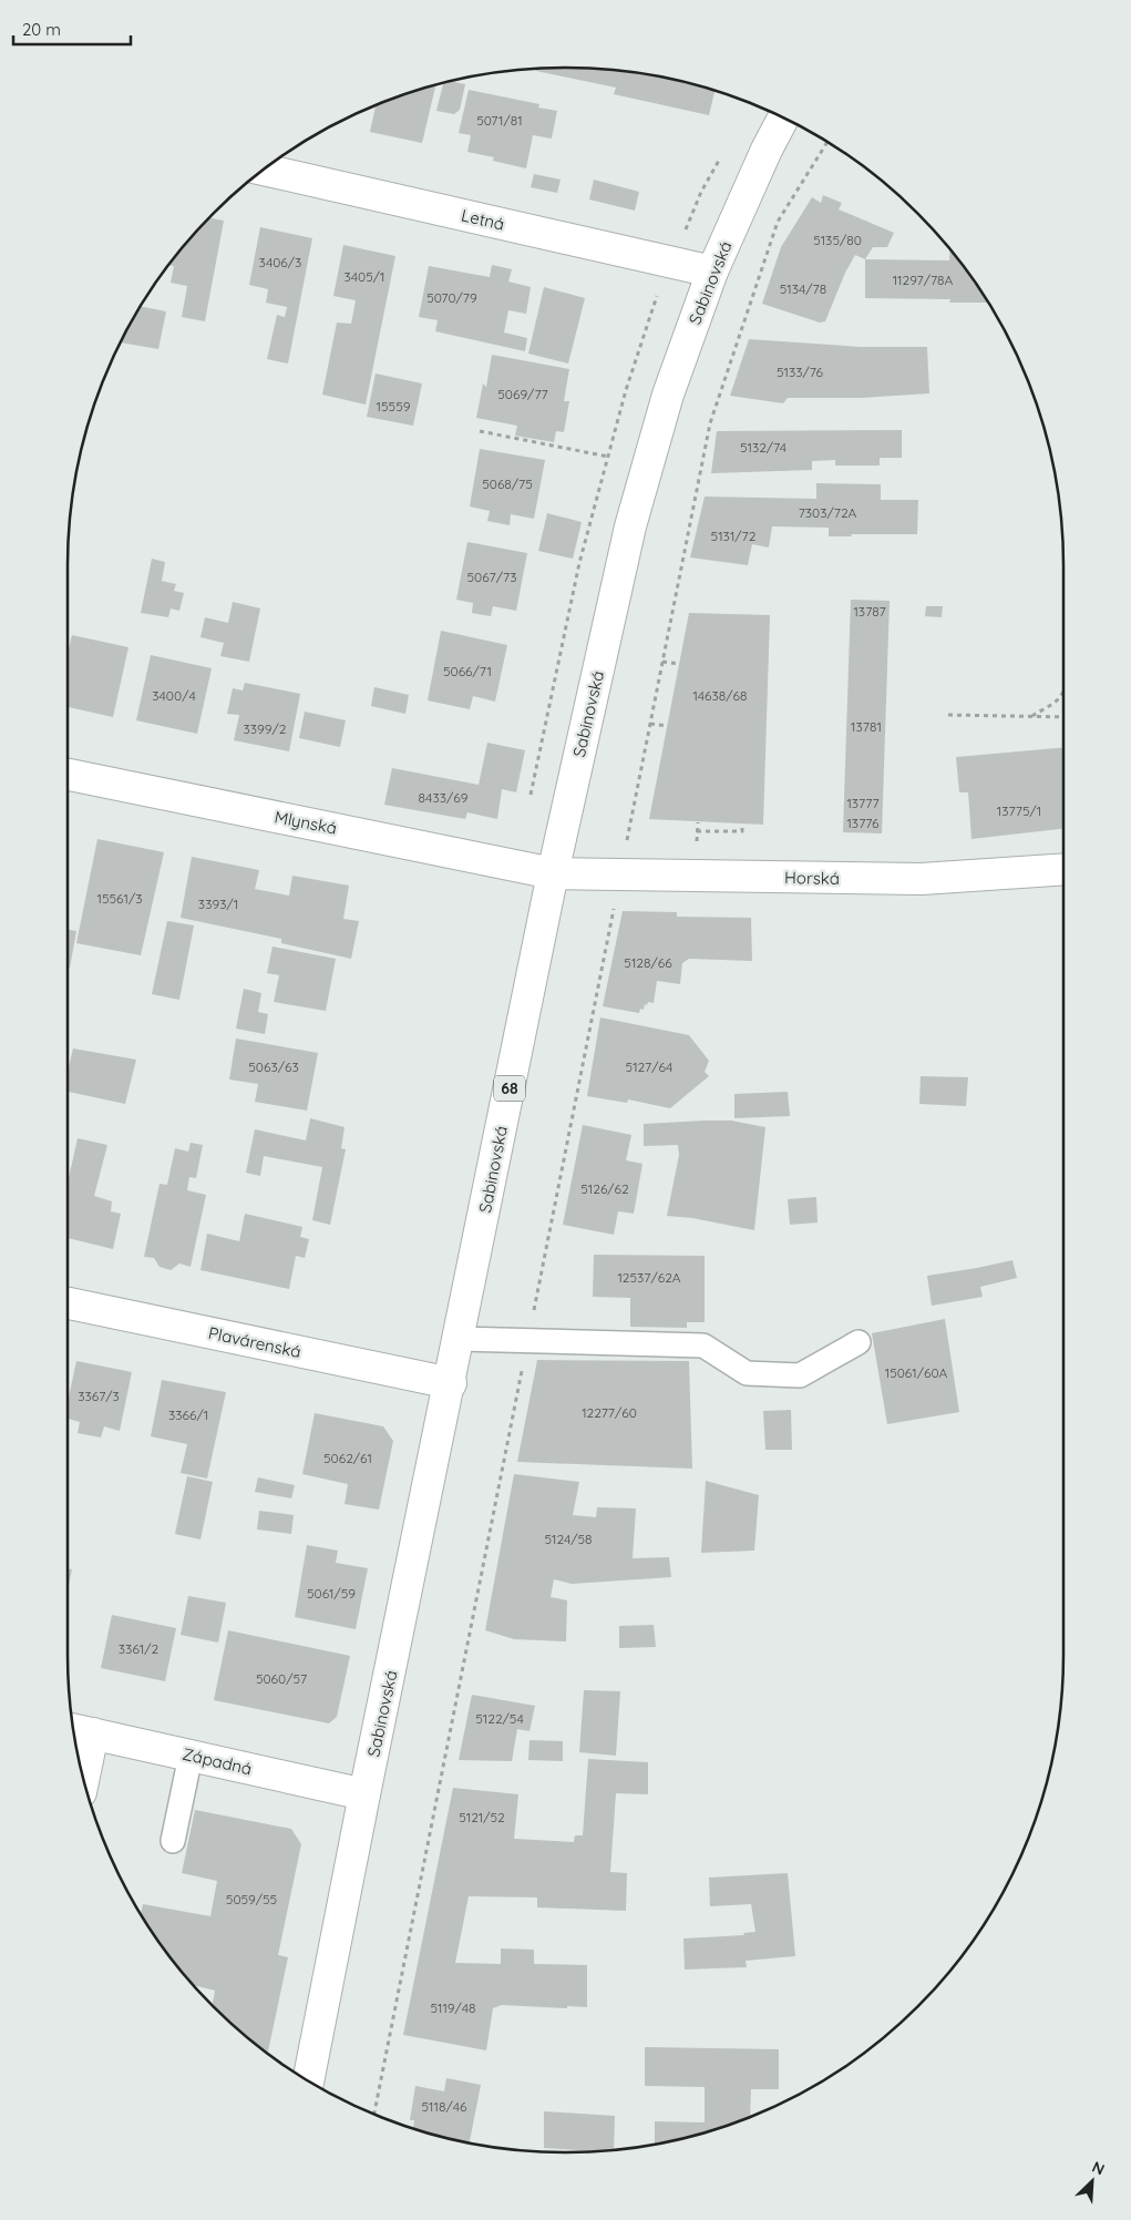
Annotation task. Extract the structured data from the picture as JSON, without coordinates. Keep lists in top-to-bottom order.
{
  "streets": {
    "street": [
      "Letná",
      "Sabinovská",
      "Mlynská",
      "Horská",
      "68",
      "Plavárenská",
      "Západná"
    ]
  },
  "crossings": [
    ["Letná", "Sabinovská"],
    ["Sabinovská", "Mlynská"],
    ["Sabinovská", "Horská"],
    ["Sabinovská", "Plavárenská"],
    ["Sabinovská", "Západná"],
    ["Mlynská", "Horská"]
  ],
  "house_numbers": [
    "5071/81",
    "5135/80",
    "3406/3",
    "3405/1",
    "11297/78A",
    "5134/78",
    "5070/79",
    "5133/76",
    "5069/77",
    "15559",
    "5132/74",
    "5068/75",
    "7303/72A",
    "5131/72",
    "5067/73",
    "13787",
    "5066/71",
    "3400/4",
    "14638/68",
    "13781",
    "3399/2",
    "8433/69",
    "13777",
    "13775/1",
    "13776",
    "15561/3",
    "3393/1",
    "5128/66",
    "5063/63",
    "5127/64",
    "5126/62",
    "12537/62A",
    "15061/60A",
    "3367/3",
    "12277/60",
    "3366/1",
    "5062/61",
    "5124/58",
    "5061/59",
    "3361/2",
    "5060/57",
    "5122/54",
    "5121/52",
    "5059/55",
    "5119/48",
    "5118/46"
  ],
  "scale_bar": "20 m",
  "north": "top right"
}
